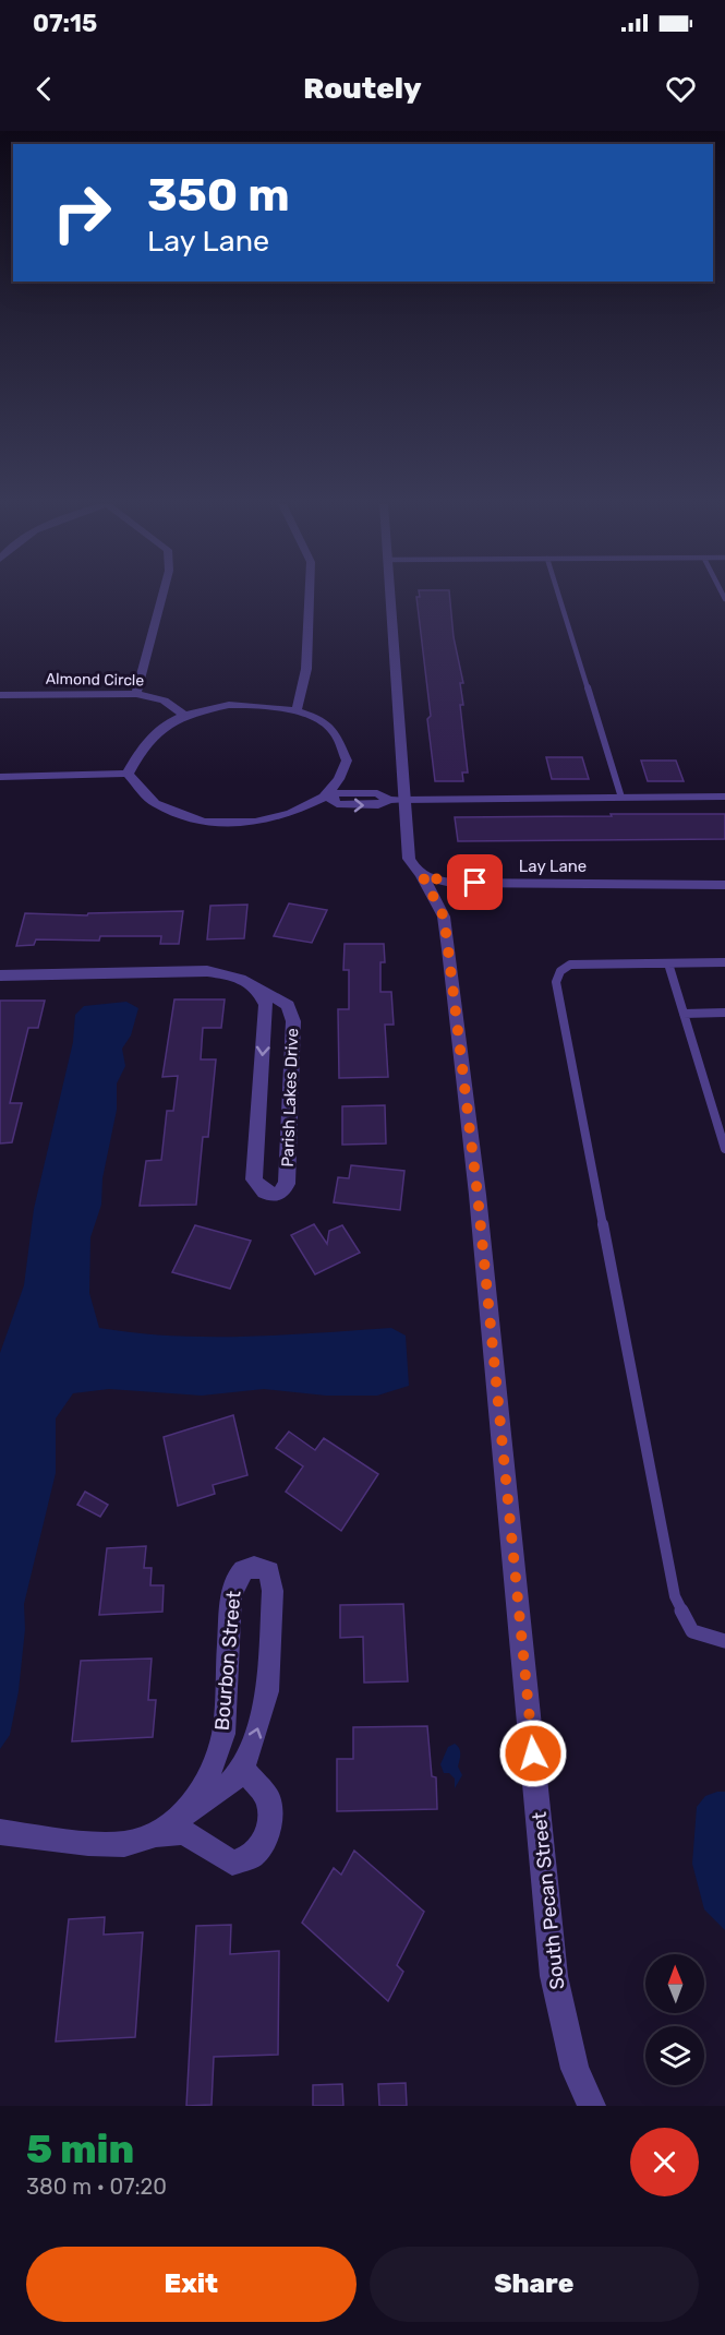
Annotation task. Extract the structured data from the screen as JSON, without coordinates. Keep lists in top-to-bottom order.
{
  "streets": {
    "street": [
      "Almond Circle",
      "Lay Lane",
      "Parish Lakes Drive",
      "Bourbon Street",
      "South Pecan Street"
    ]
  },
  "crossings": [
    ["Lay Lane", "South Pecan Street"]
  ],
  "north": "top",
  "page": {
    "status": "07:15",
    "header": "Routely",
    "turn": ["350 m", "Lay Lane"],
    "heading": ["5 min", "380 m · 07:20"],
    "buttons": ["Exit", "Share"]
  }
}
